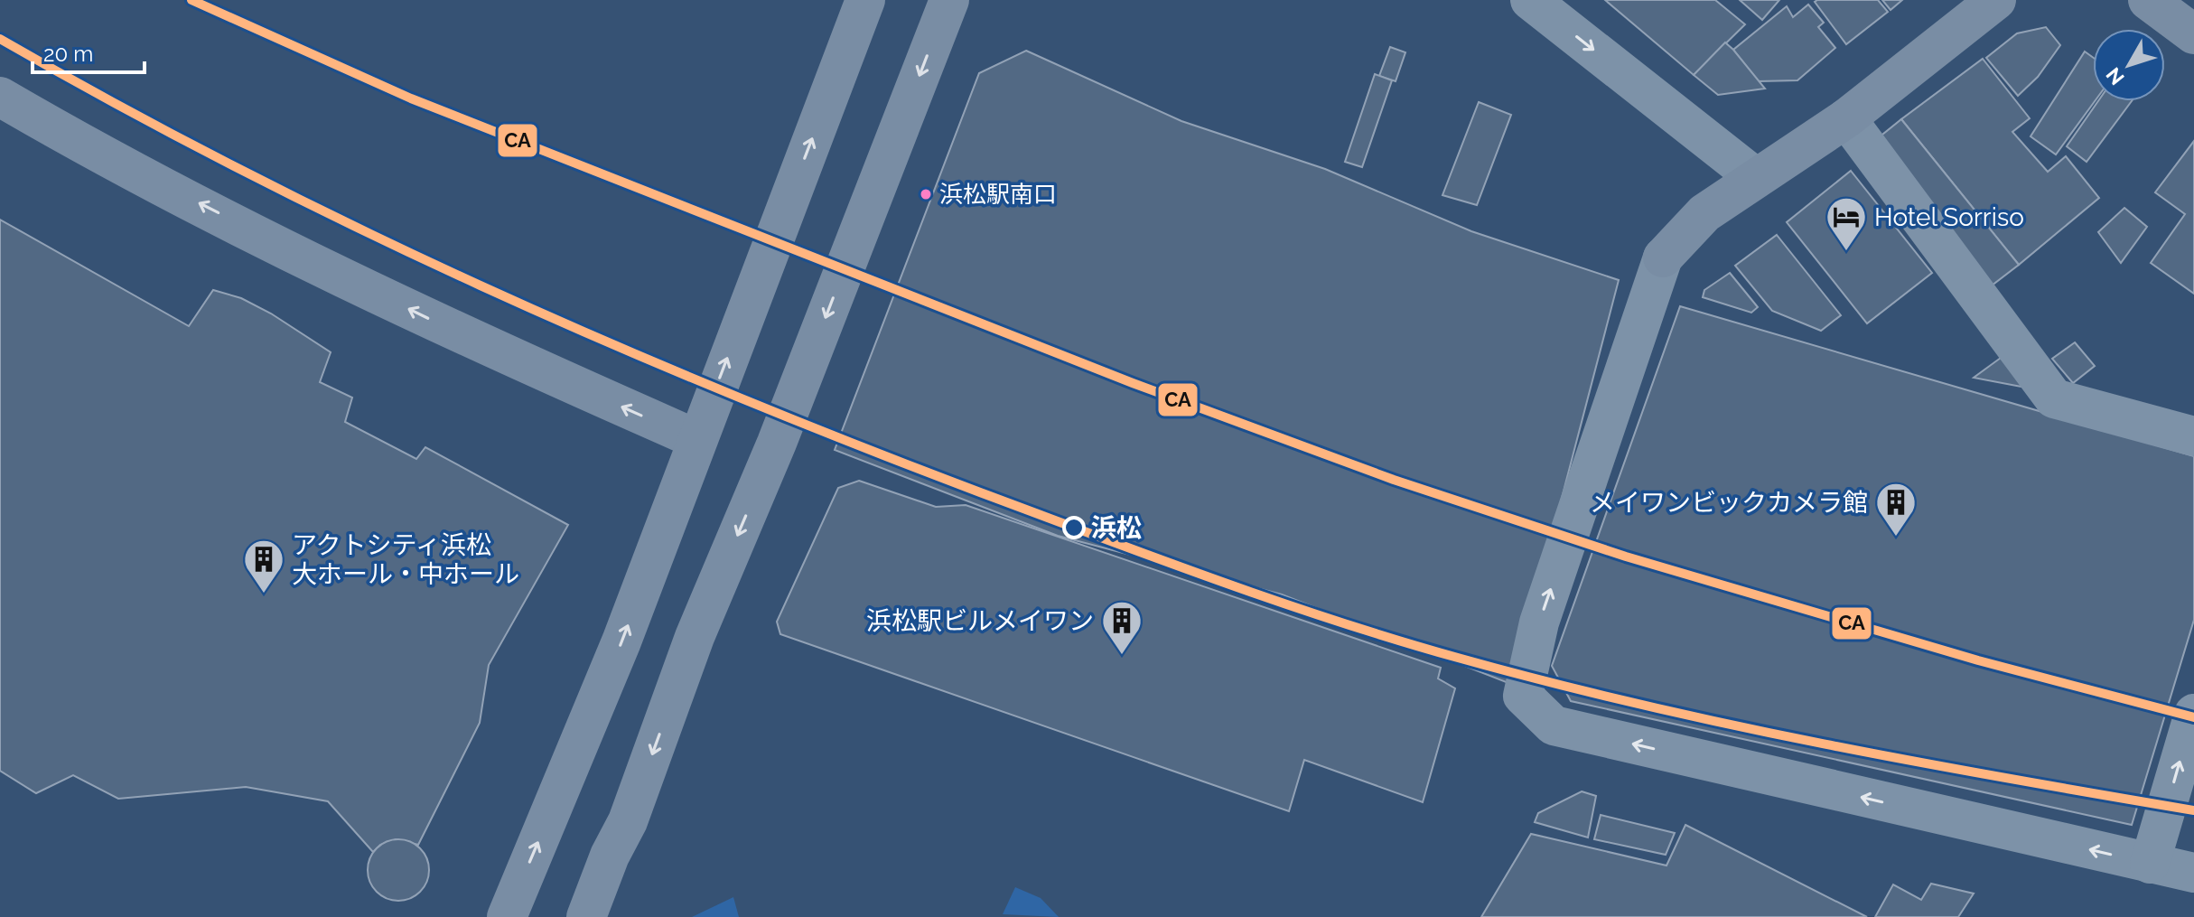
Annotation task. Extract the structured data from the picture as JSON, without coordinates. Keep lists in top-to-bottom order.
{
  "places": {
    "other": ["浜松駅南口", "浜松"],
    "hotel": ["Hotel Sorriso"],
    "building": ["メイワンビックカメラ館", "アクトシティ浜松 大ホール・中ホール", "浜松駅ビルメイワン"]
  },
  "lines": ["transit line CA"],
  "scale_bar": "20 m",
  "north": "bottom left"
}
